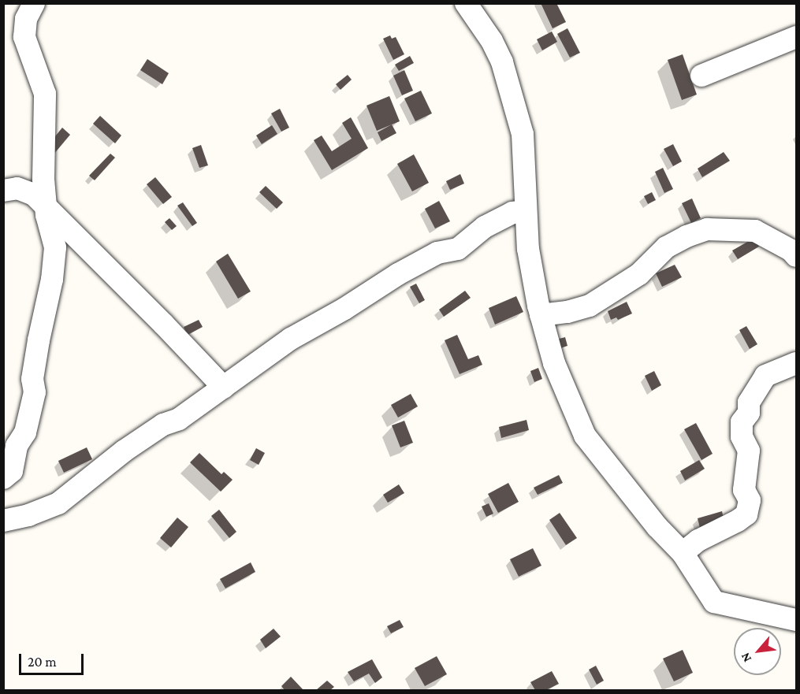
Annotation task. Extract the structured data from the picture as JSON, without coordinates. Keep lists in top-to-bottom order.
{
  "scale_bar": "20 m",
  "north": "bottom left"
}
